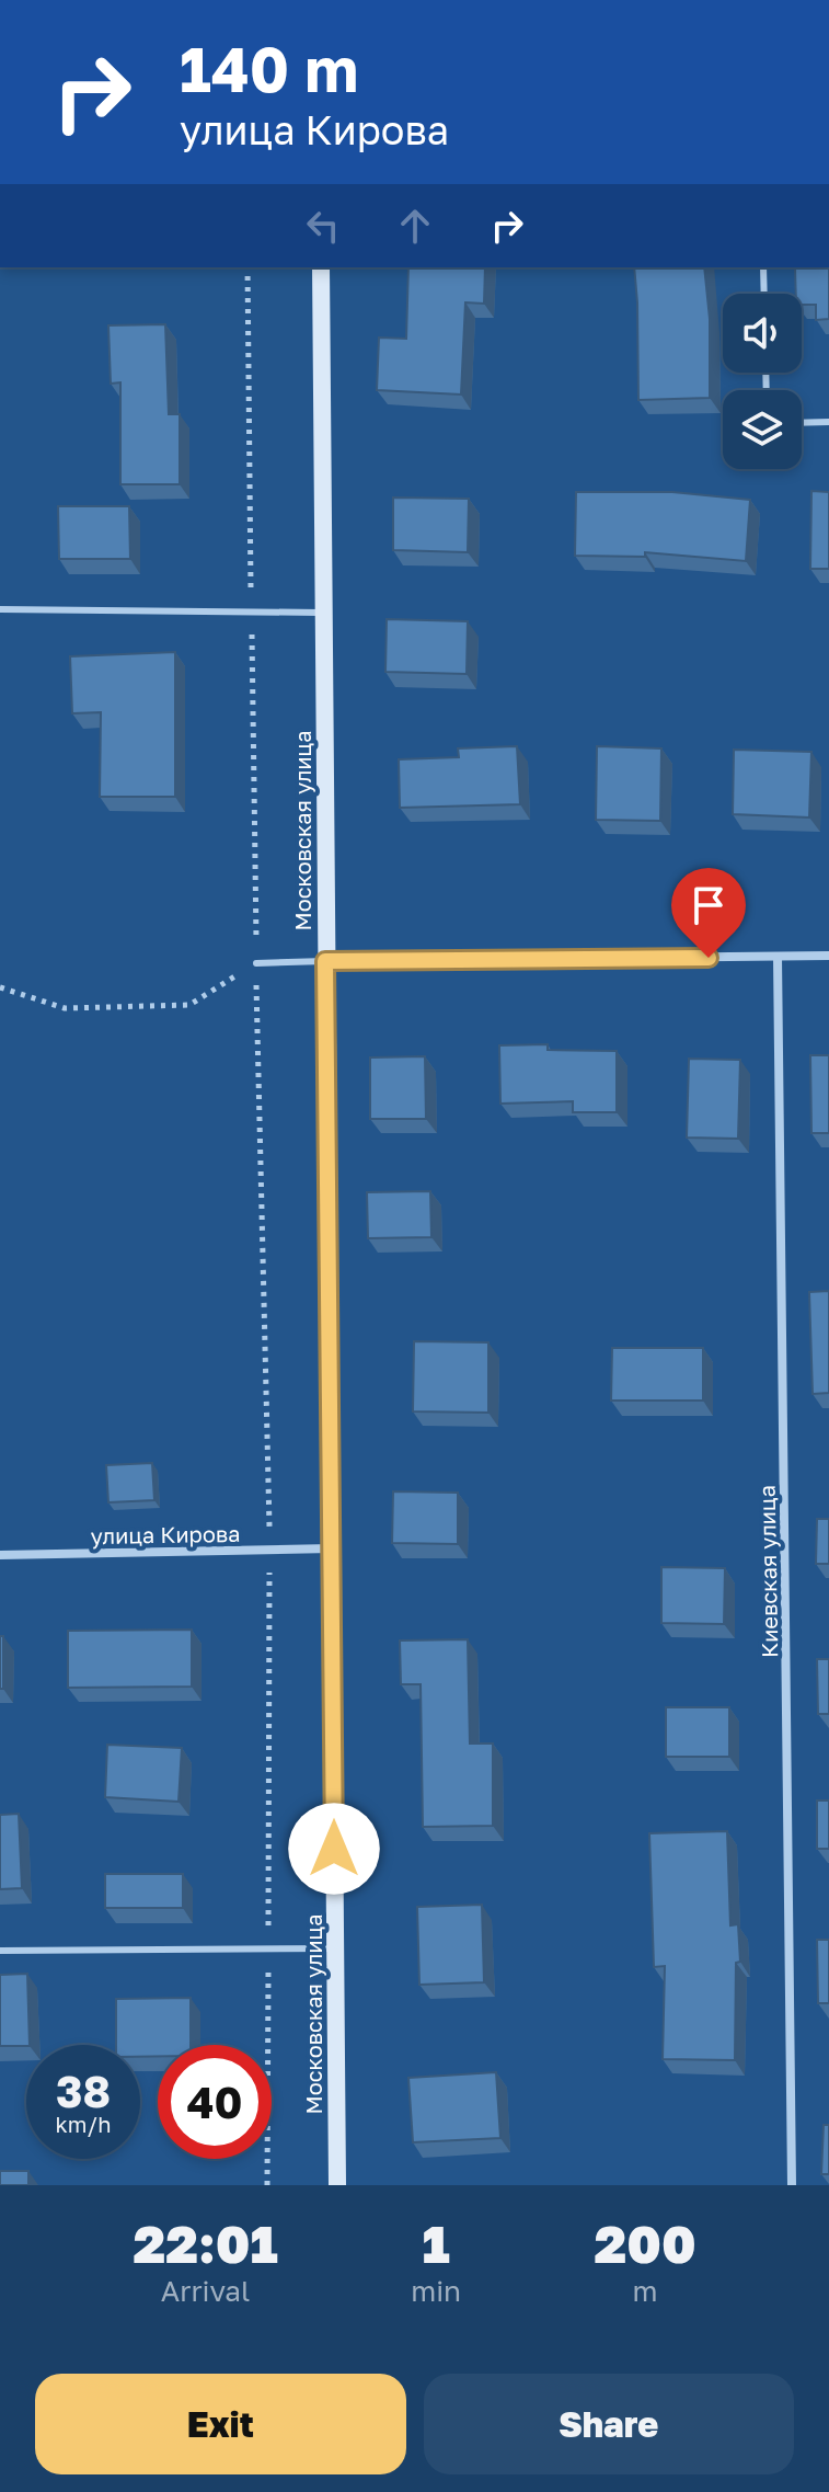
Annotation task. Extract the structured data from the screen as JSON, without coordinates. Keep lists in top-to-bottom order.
{
  "streets": {
    "street": ["Московская улица", "улица Кирова", "Киевская улица"]
  },
  "crossings": [
    ["Московская улица", "улица Кирова"]
  ],
  "page": {
    "turn": ["140 m", "улица Кирова"],
    "speed": "38 km/h",
    "limit": "40",
    "eta": [
      "22:01",
      "Arrival",
      "1",
      "min",
      "200",
      "m"
    ],
    "buttons": ["Exit", "Share"]
  }
}
